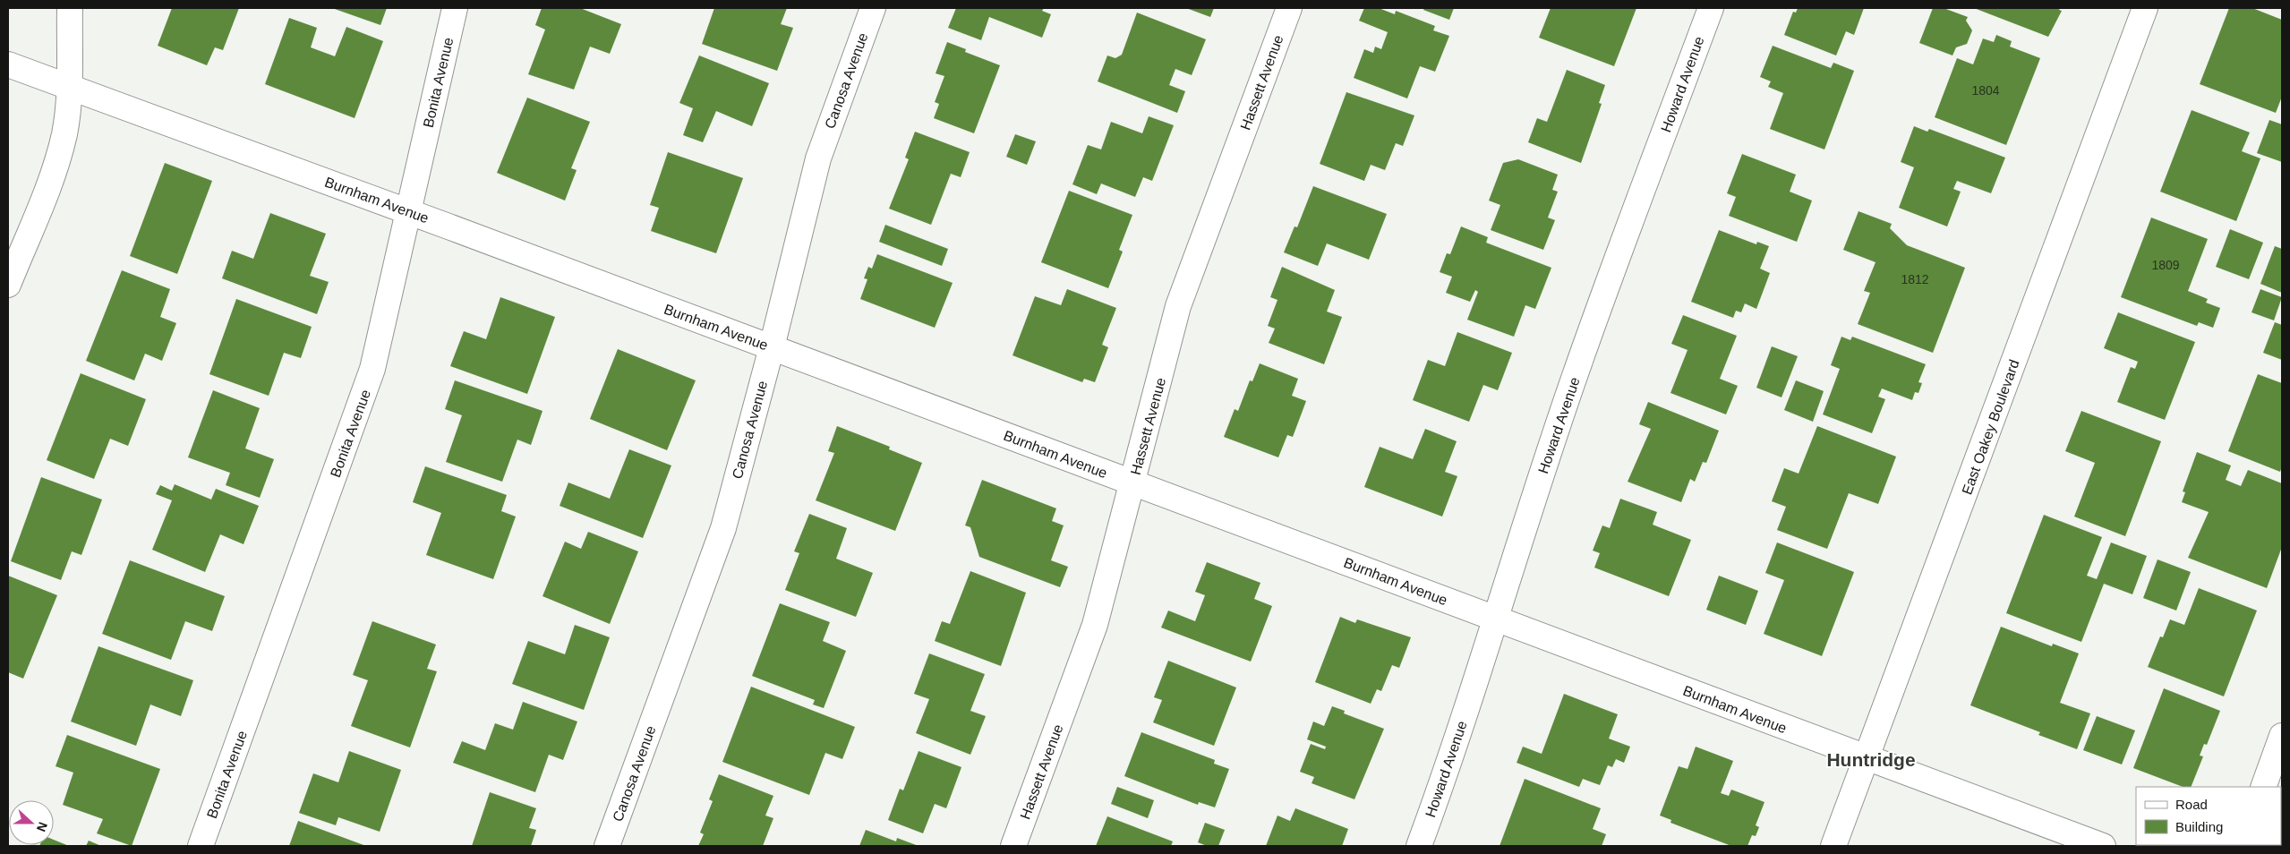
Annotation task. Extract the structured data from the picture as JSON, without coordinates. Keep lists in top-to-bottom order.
{
  "streets": {
    "street": [
      "Canosa Avenue",
      "Bonita Avenue",
      "Hassett Avenue",
      "Howard Avenue",
      "Burnham Avenue",
      "East Oakey Boulevard"
    ]
  },
  "crossings": [
    ["Canosa Avenue", "Burnham Avenue"],
    ["Bonita Avenue", "Burnham Avenue"],
    ["Hassett Avenue", "Burnham Avenue"],
    ["Howard Avenue", "Burnham Avenue"],
    ["Burnham Avenue", "East Oakey Boulevard"]
  ],
  "districts": ["Huntridge"],
  "house_numbers": ["1804", "1809", "1812"],
  "legend": ["Road", "Building"],
  "north": "right"
}
